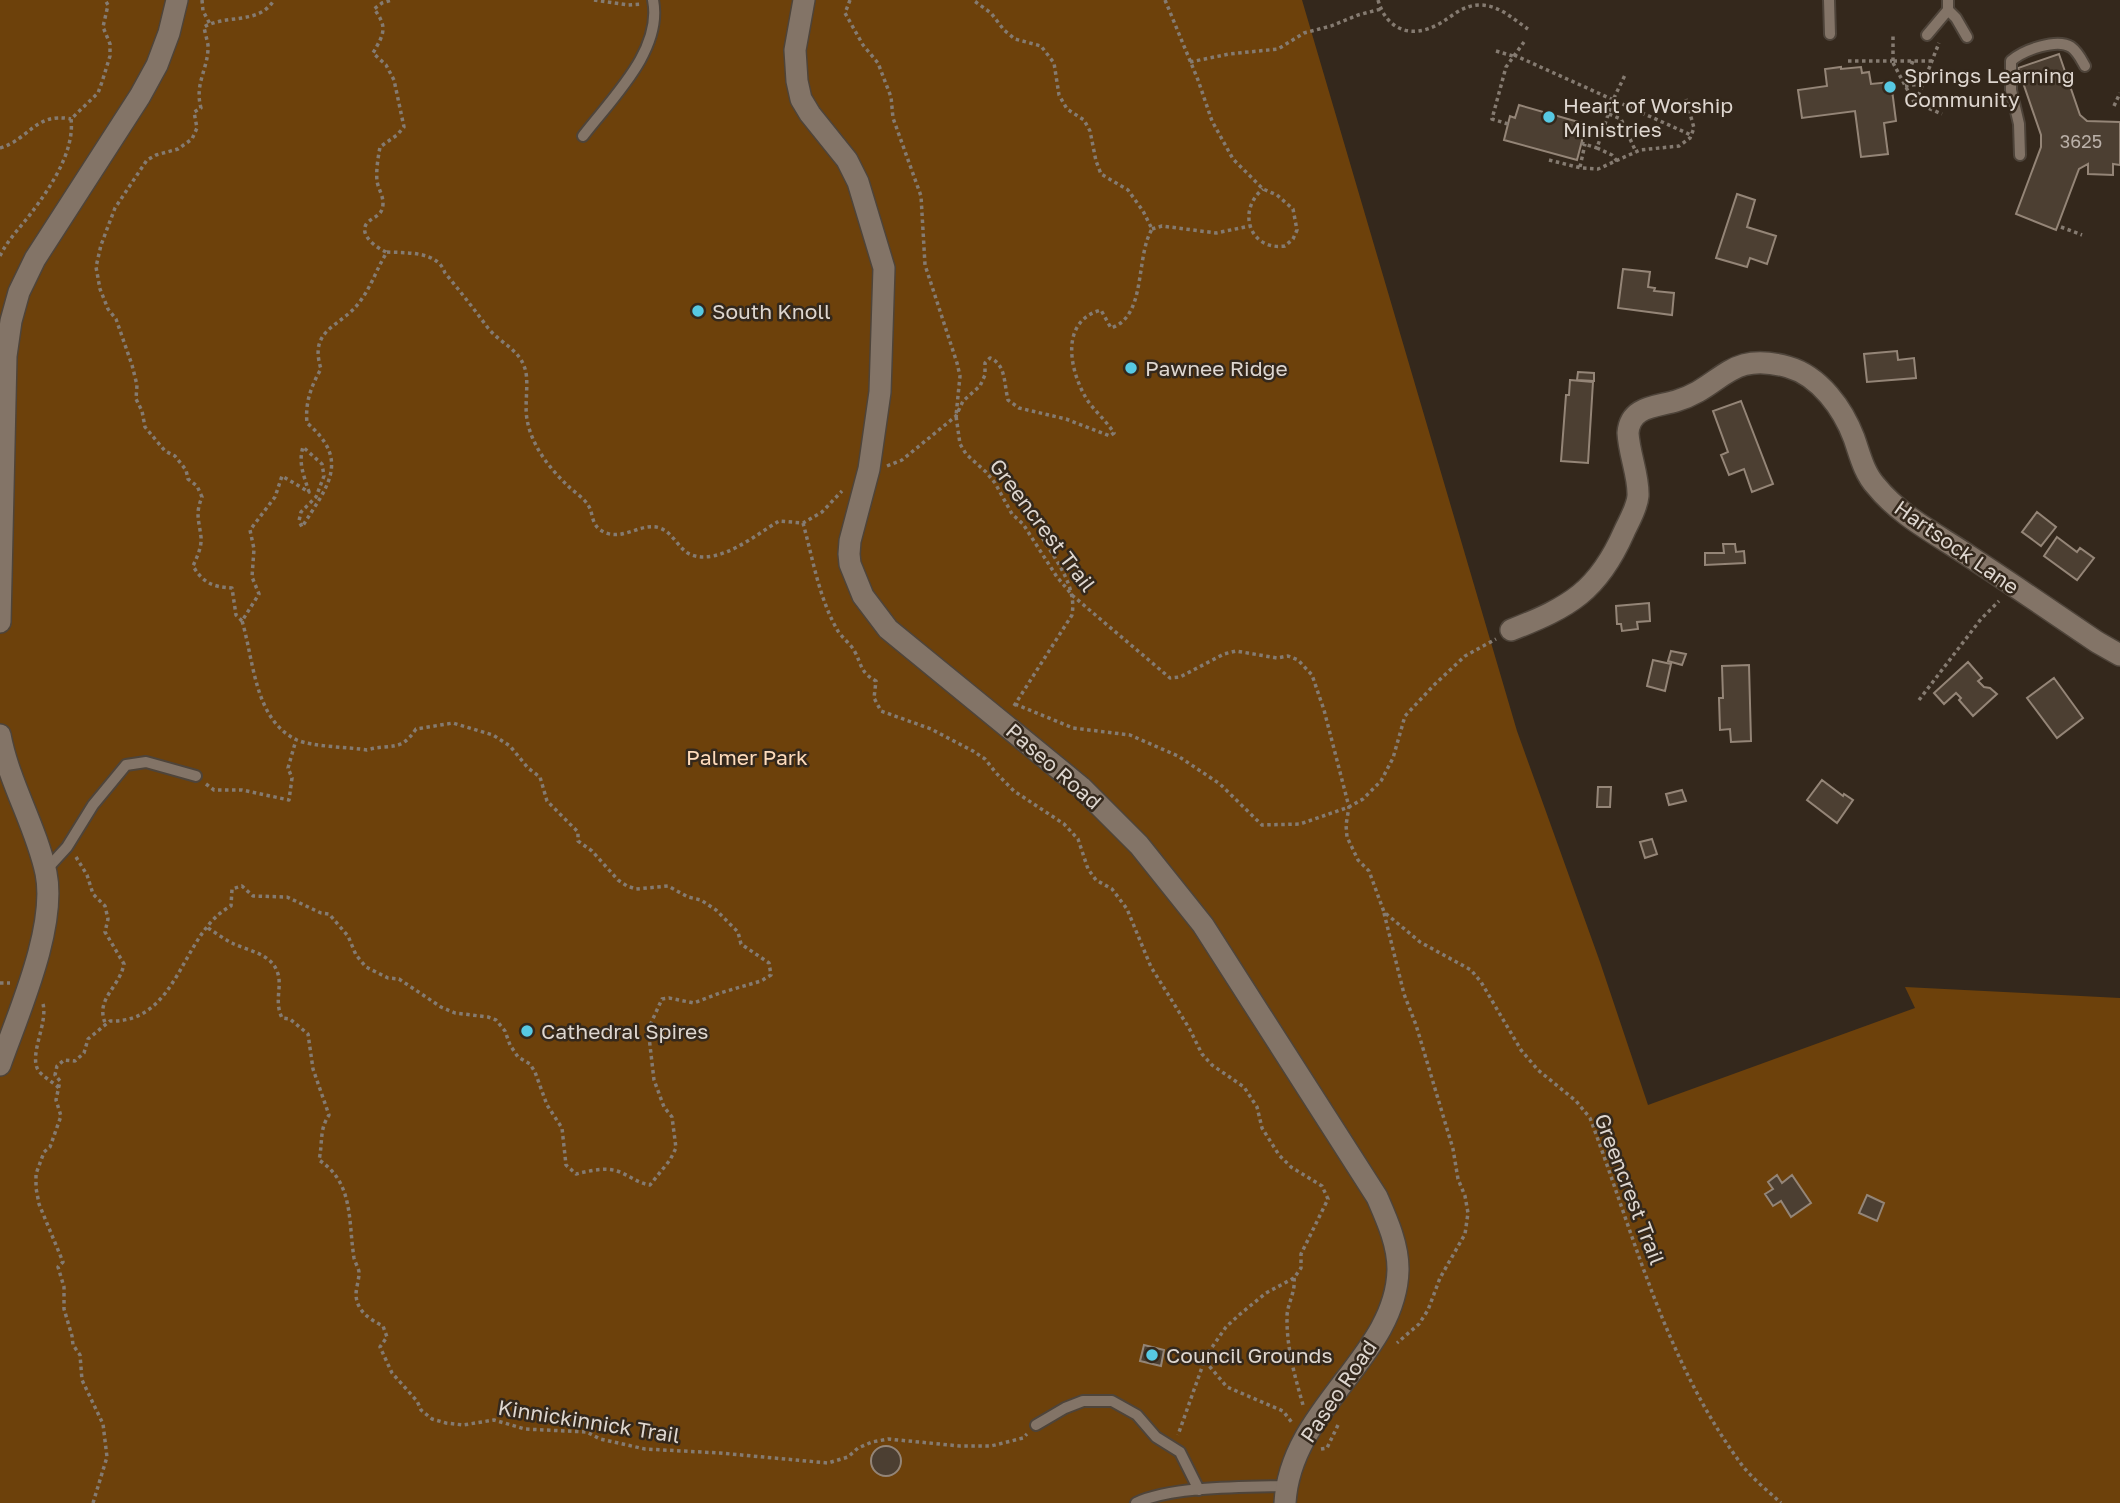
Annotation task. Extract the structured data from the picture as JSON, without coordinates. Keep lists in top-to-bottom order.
{
  "streets": {
    "street": ["Hartsock Lane", "Paseo Road"],
    "path": ["Greencrest Trail", "Kinnickinnick Trail"]
  },
  "parks": ["Palmer Park"],
  "places": [
    "Springs Learning Community",
    "Heart of Worship Ministries",
    "South Knoll",
    "Pawnee Ridge",
    "Cathedral Spires",
    "Council Grounds"
  ],
  "house_numbers": ["3625"]
}
